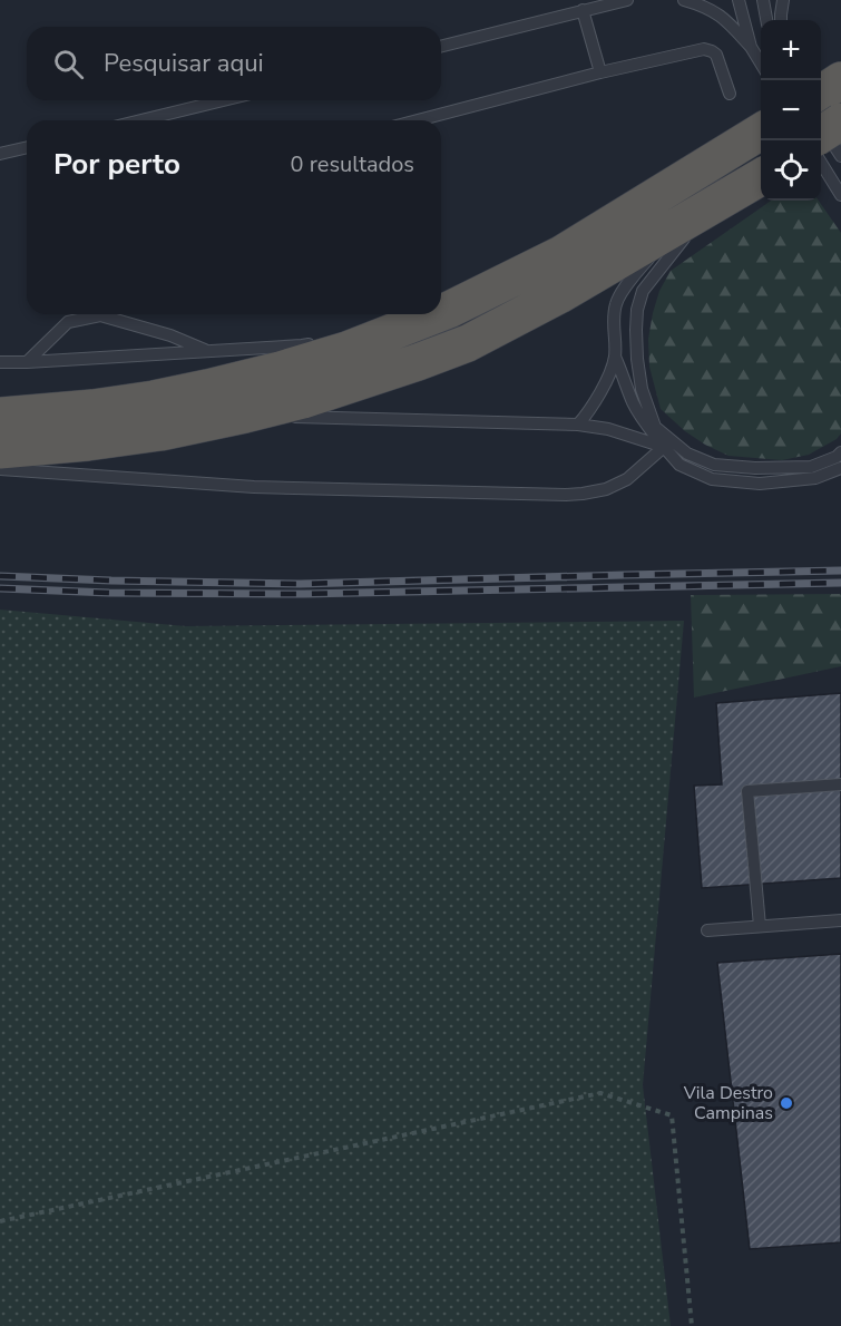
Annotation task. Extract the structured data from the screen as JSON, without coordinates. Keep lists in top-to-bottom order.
{
  "places": ["Vila Destro Campinas"],
  "page": {
    "map_buttons": ["+", "−"],
    "search": "Pesquisar aqui",
    "heading": ["Por perto", "0 resultados"]
  }
}
